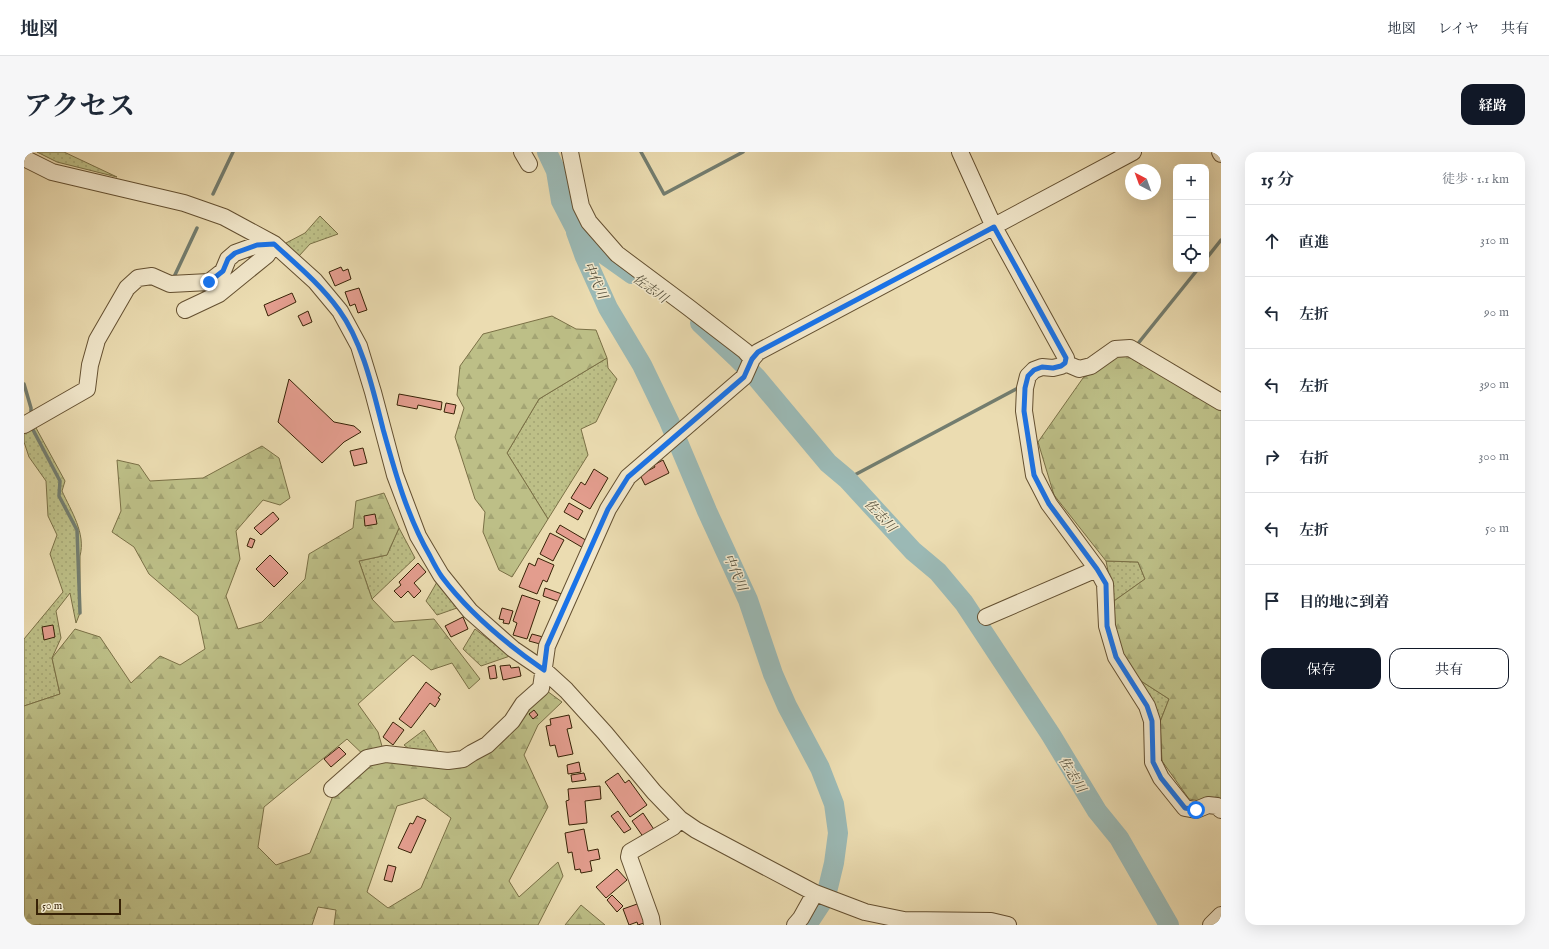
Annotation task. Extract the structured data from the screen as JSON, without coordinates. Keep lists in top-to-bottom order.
{
  "water": ["中代川", "佐志川"],
  "scale_bar": "50 m",
  "north": "top left",
  "page": {
    "header": "地図",
    "nav": ["地図", "レイヤ", "共有"],
    "title": "アクセス",
    "buttons": [
      "経路",
      ["保存", "共有"]
    ],
    "heading": ["15 分", "徒歩 · 1.1 km"],
    "map_buttons": ["+", "−"],
    "list": [
      ["直進", "310 m"],
      ["左折", "90 m"],
      ["左折", "390 m"],
      ["右折", "300 m"],
      ["左折", "50 m"],
      "目的地に到着"
    ],
    "scale": "50 m"
  }
}
